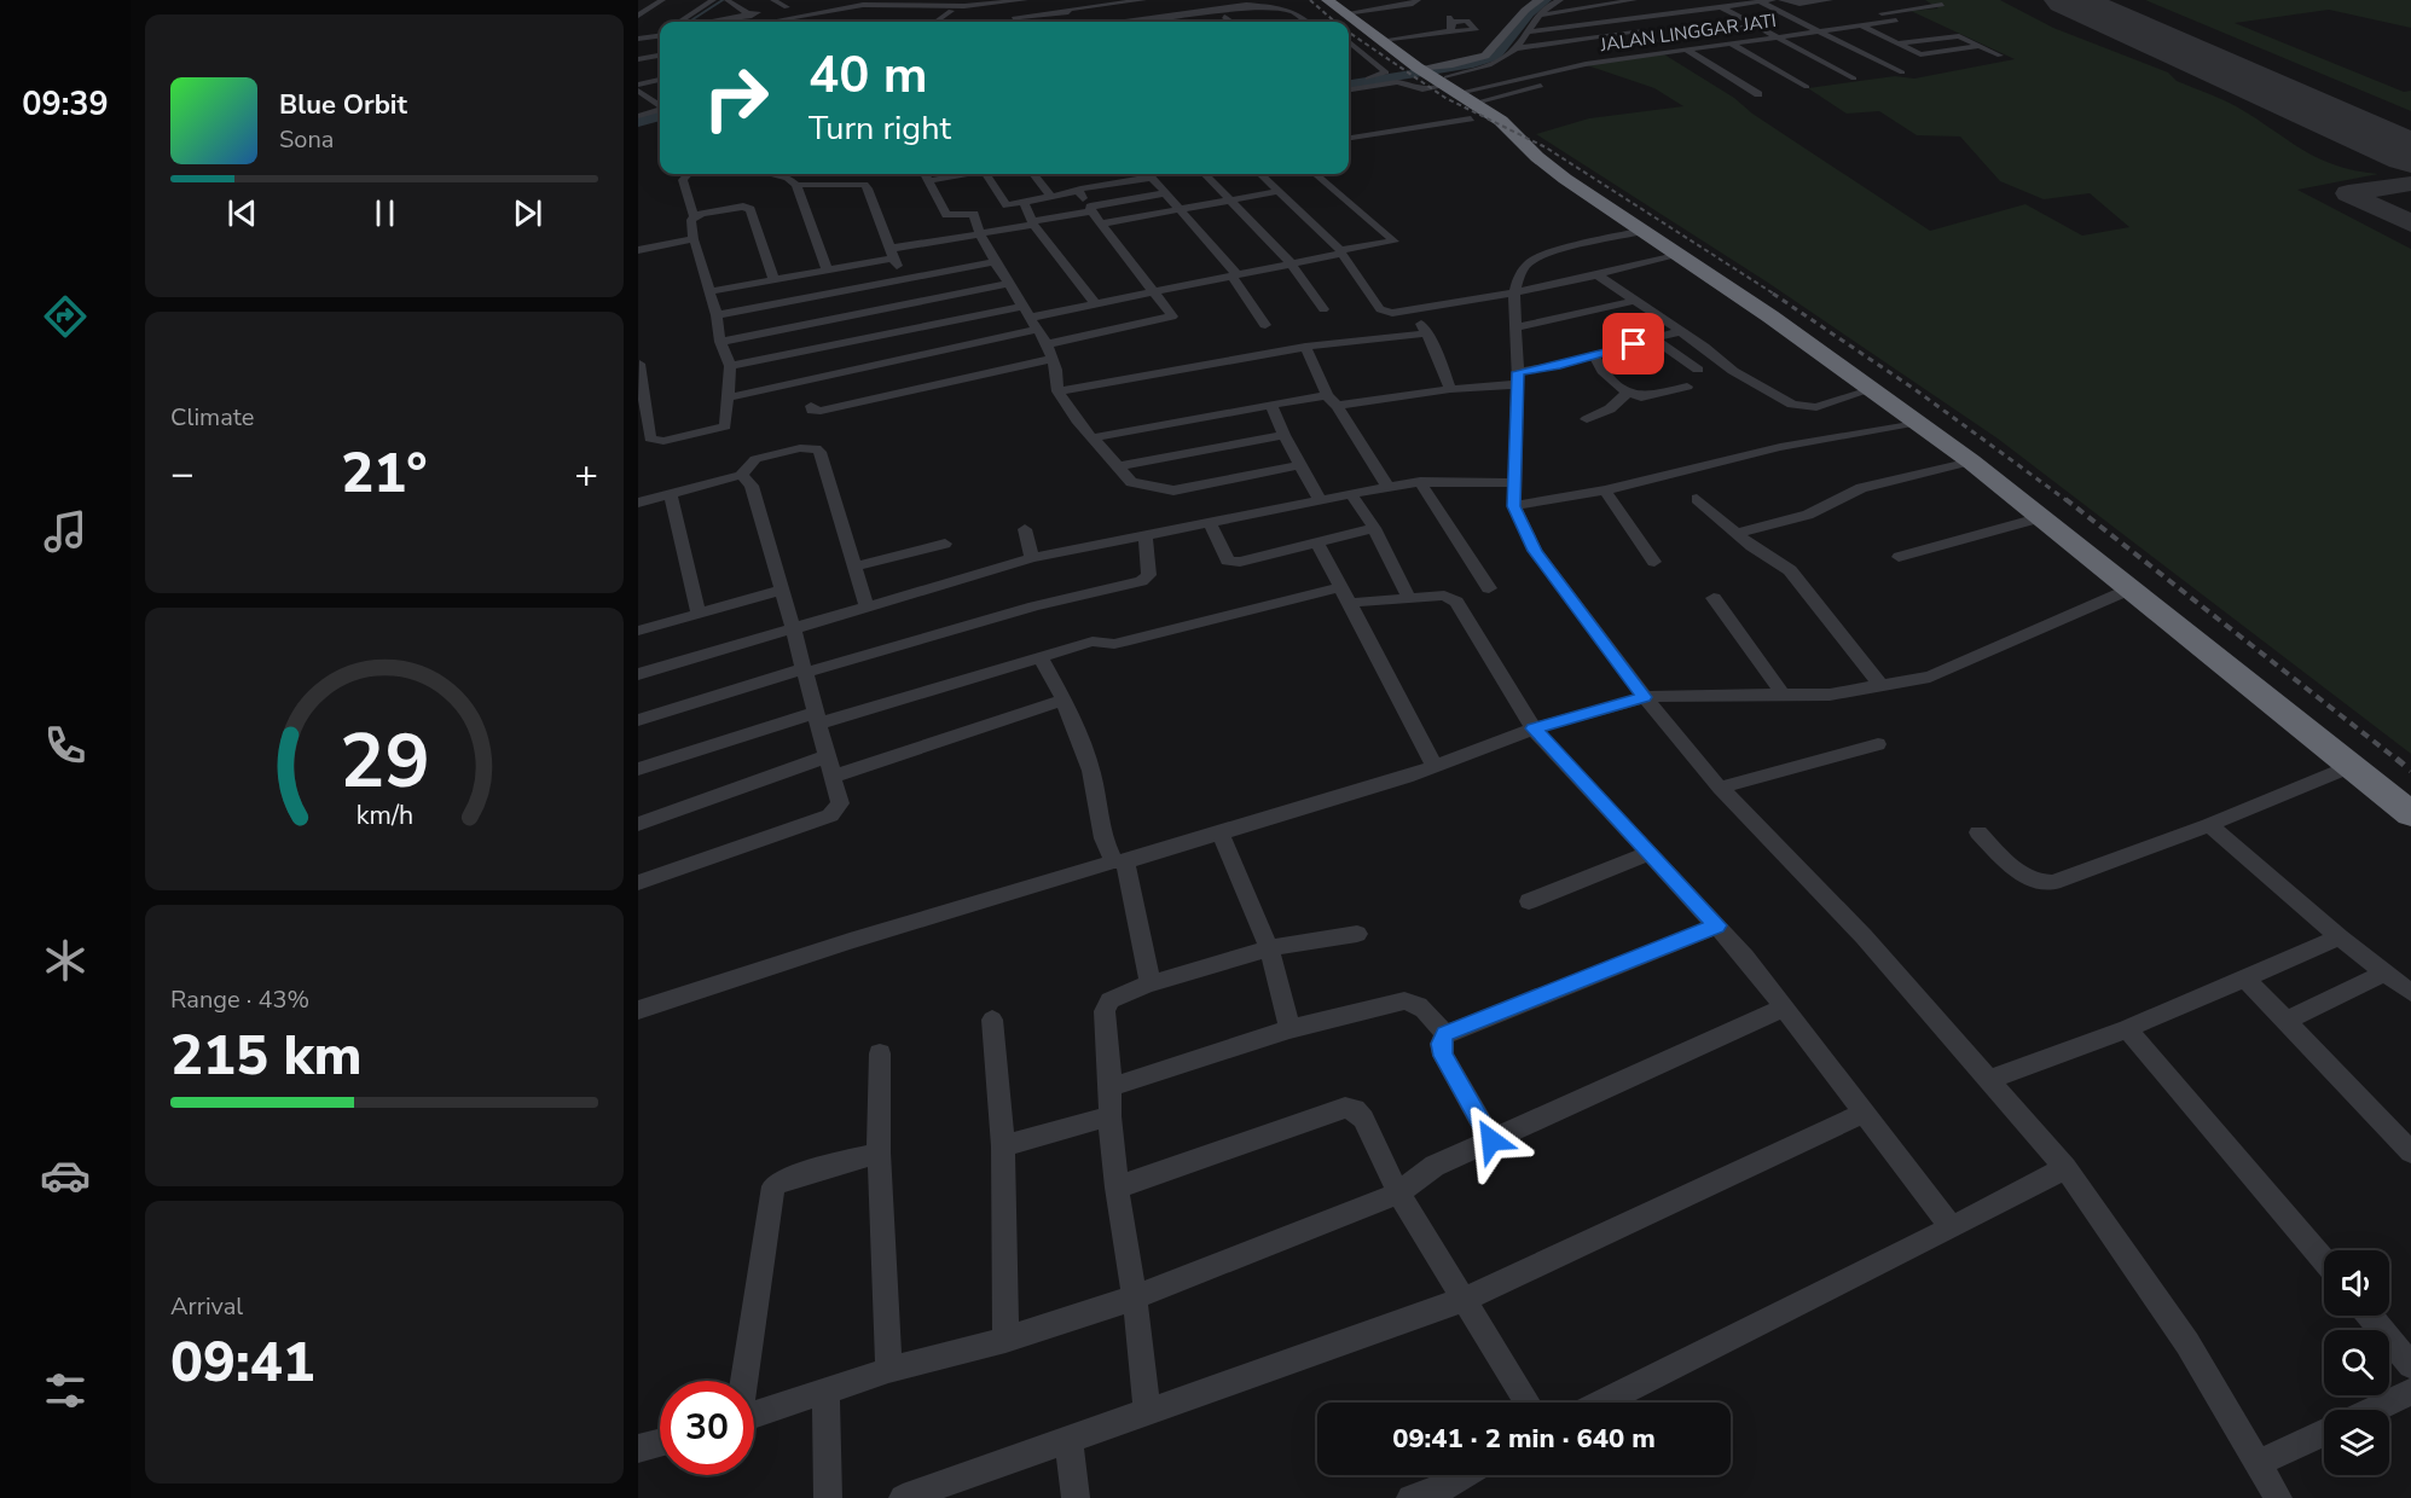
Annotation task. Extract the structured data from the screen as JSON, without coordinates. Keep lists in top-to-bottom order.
{
  "streets": {
    "street": ["JALAN LINGGAR JATI"]
  },
  "page": {
    "tabs": "09:39",
    "turn": ["40 m", "Turn right"],
    "song": ["Blue Orbit", "Sona"],
    "tile": [
      "Climate",
      ["Range · 43%", "215 km"],
      ["Arrival", "09:41"]
    ],
    "heat": ["−", "21°", "+"],
    "limit": "30",
    "trip": "09:41 · 2 min · 640 m",
    "gauge": ["29", "km/h"]
  }
}
